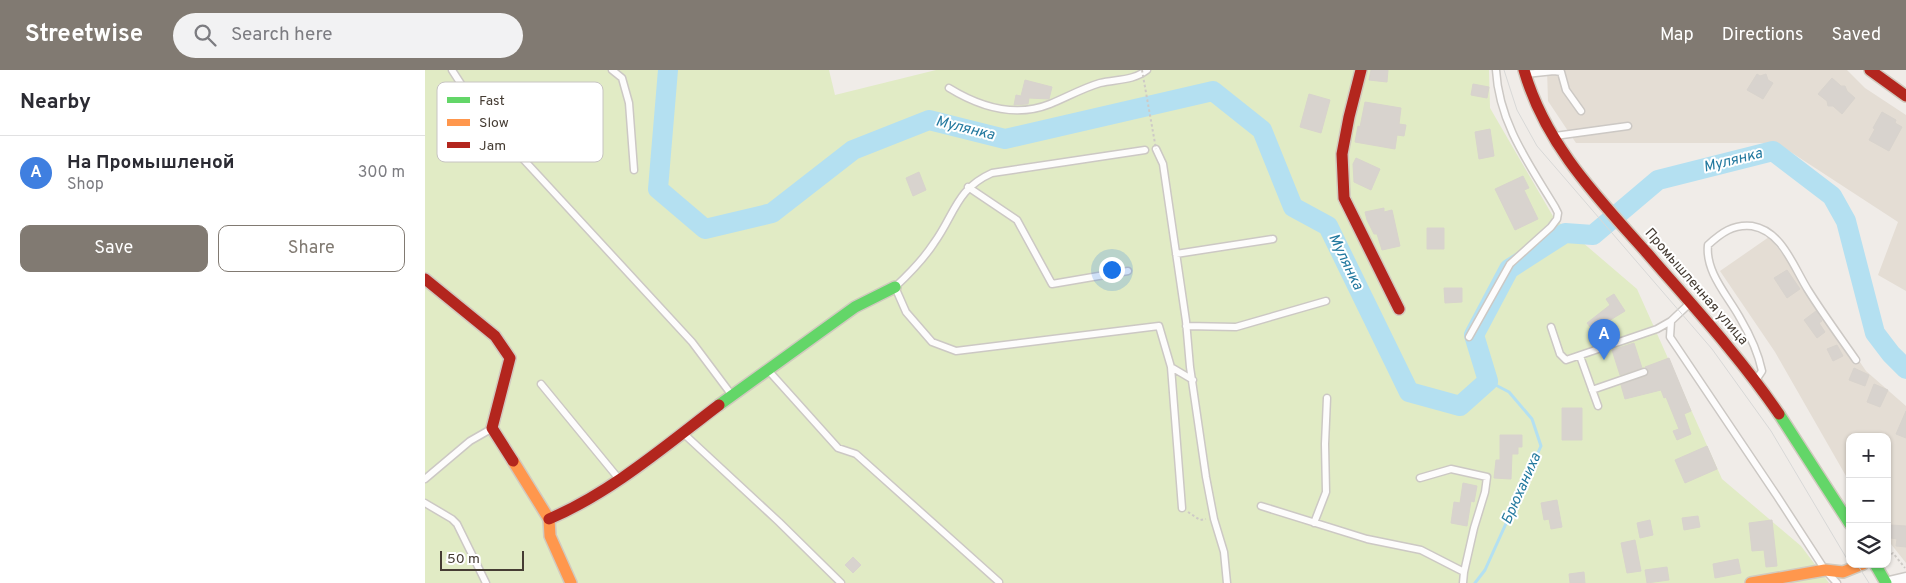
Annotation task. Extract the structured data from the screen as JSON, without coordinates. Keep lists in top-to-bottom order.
{
  "streets": {
    "street": ["Промышленная улица"]
  },
  "water": ["Мулянка", "Брюханиха"],
  "legend": ["Fast", "Slow", "Jam"],
  "scale_bar": "50 m",
  "page": {
    "header": "Streetwise",
    "search": "Search here",
    "nav": ["Map", "Directions", "Saved"],
    "heading": "Nearby",
    "list": [
      {
        "mark": "A",
        "name": "На Промышленой",
        "note": "Shop",
        "value": "300 m"
      }
    ],
    "buttons": ["Save", "Share"],
    "pins": "A",
    "map_buttons": ["+", "−"],
    "scale": "50 m"
  }
}
